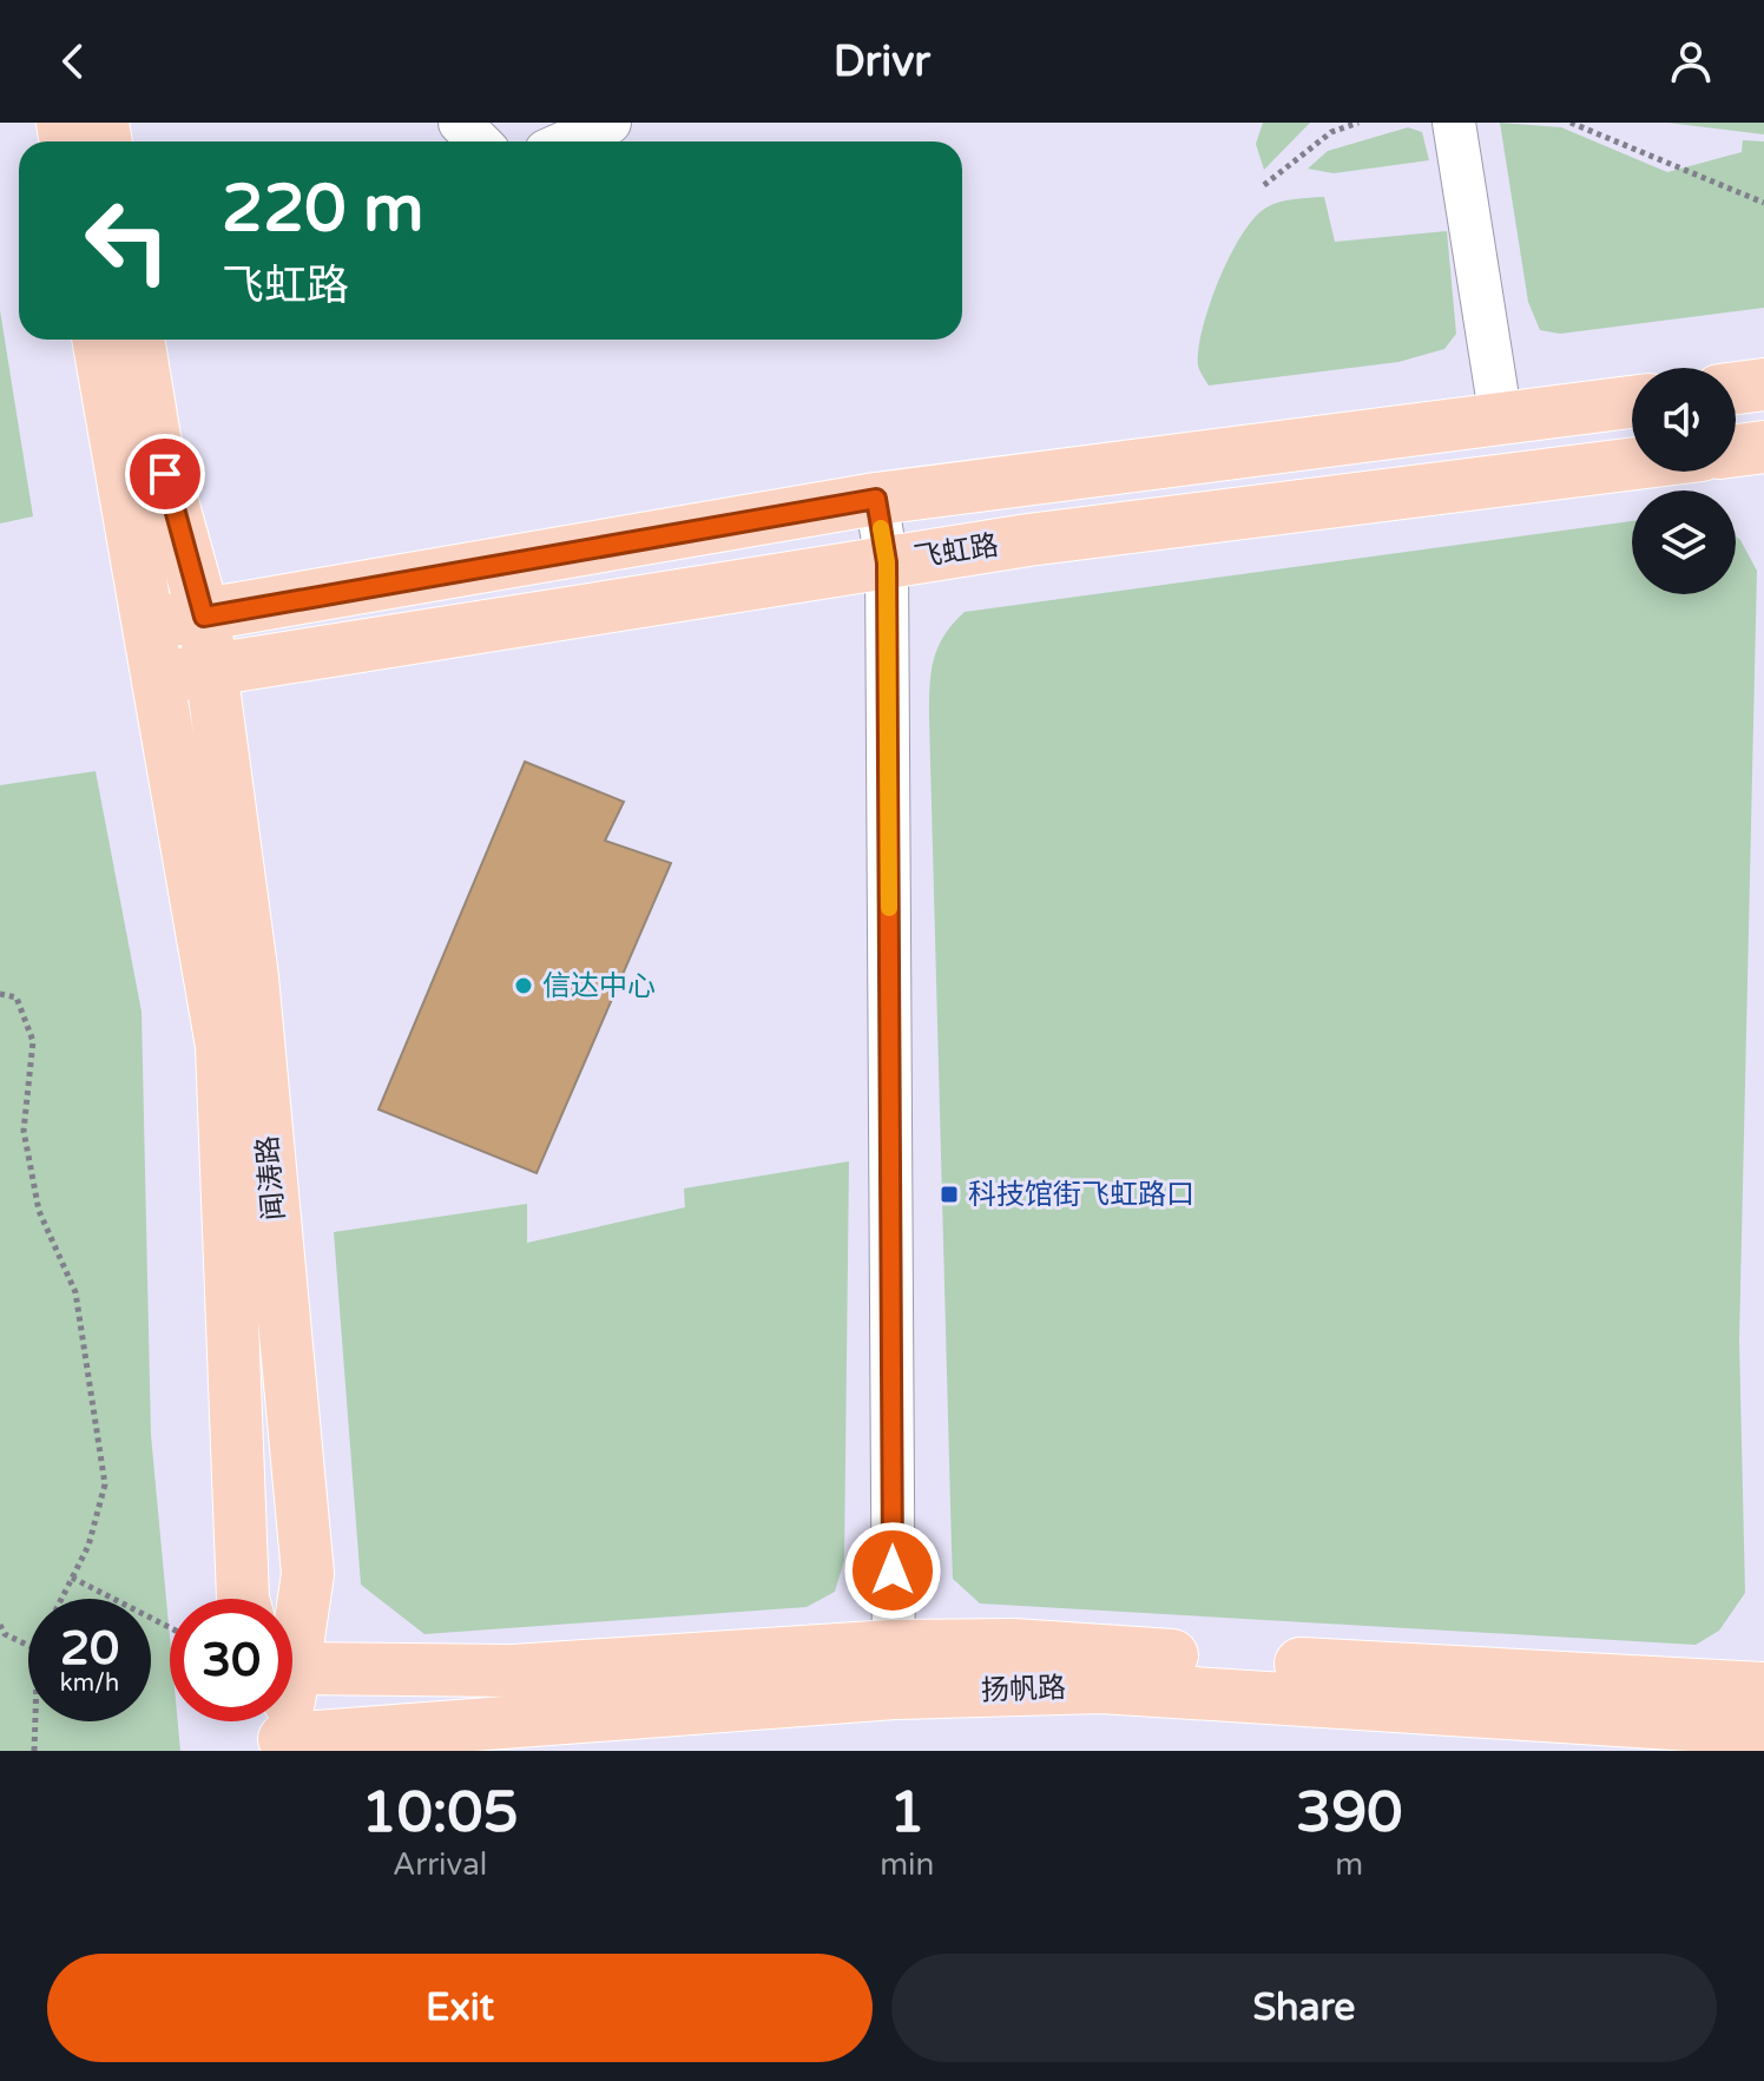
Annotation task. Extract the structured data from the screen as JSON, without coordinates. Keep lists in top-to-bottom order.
{
  "streets": {
    "main road": ["飞虹路", "闻涛路", "扬帆路"]
  },
  "crossings": [
    ["飞虹路", "闻涛路"]
  ],
  "places": {
    "other": ["信达中心"],
    "transit": ["科技馆街飞虹路口"]
  },
  "page": {
    "header": "Drivr",
    "turn": ["220 m", "飞虹路"],
    "speed": "20 km/h",
    "limit": "30",
    "eta": [
      "10:05",
      "Arrival",
      "1",
      "min",
      "390",
      "m"
    ],
    "buttons": ["Exit", "Share"]
  }
}
